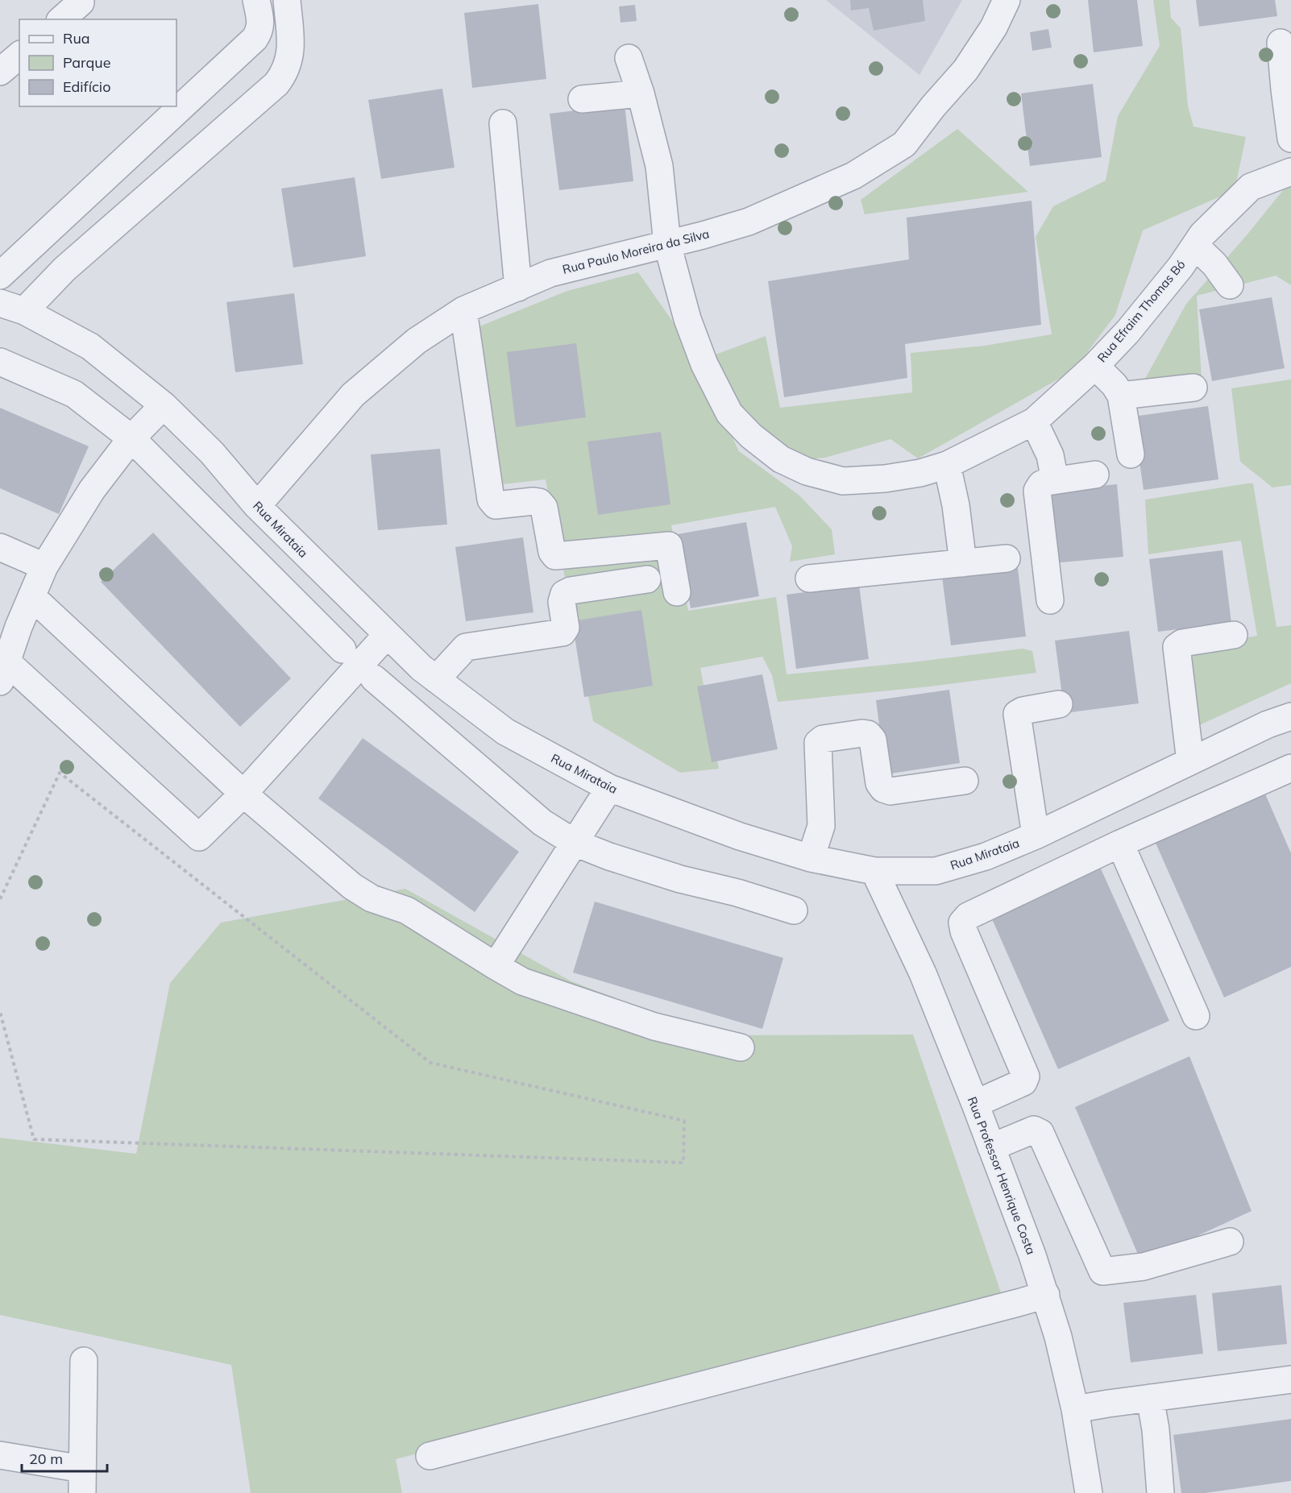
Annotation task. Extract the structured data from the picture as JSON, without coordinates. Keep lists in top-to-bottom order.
{
  "streets": {
    "street": [
      "Rua Paulo Moreira da Silva",
      "Rua Efraim Thomas Bó",
      "Rua Mirataia",
      "Rua Professor Henrique Costa"
    ]
  },
  "crossings": [
    ["Rua Paulo Moreira da Silva", "Rua Efraim Thomas Bó"],
    ["Rua Paulo Moreira da Silva", "Rua Mirataia"],
    ["Rua Mirataia", "Rua Professor Henrique Costa"]
  ],
  "legend": ["Rua", "Parque", "Edifício"],
  "scale_bar": "20 m"
}
